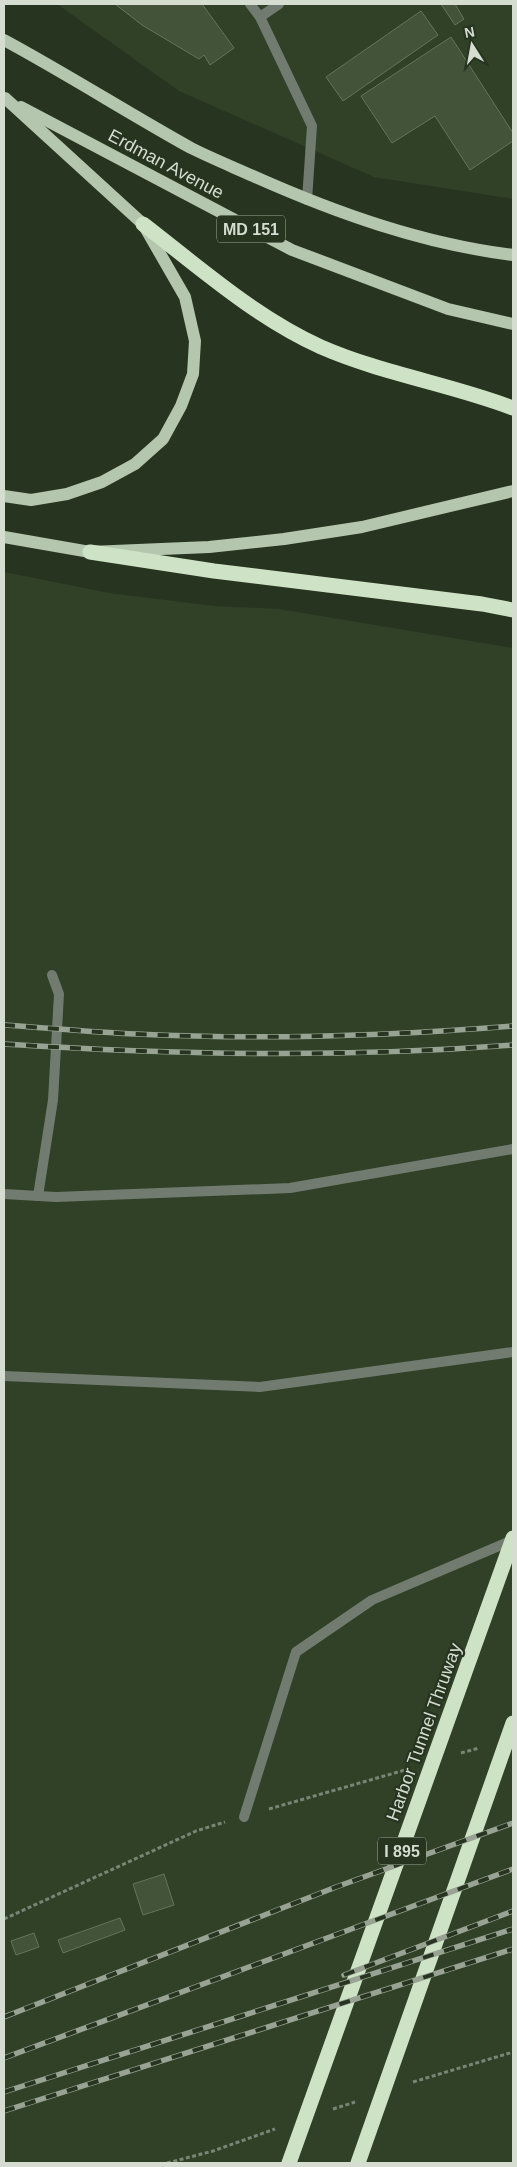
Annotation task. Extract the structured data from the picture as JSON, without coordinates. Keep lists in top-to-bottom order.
{
  "streets": {
    "highway": ["Harbor Tunnel Thruway", "I 895"],
    "main road": ["Erdman Avenue", "MD 151"]
  },
  "north": "top"
}
